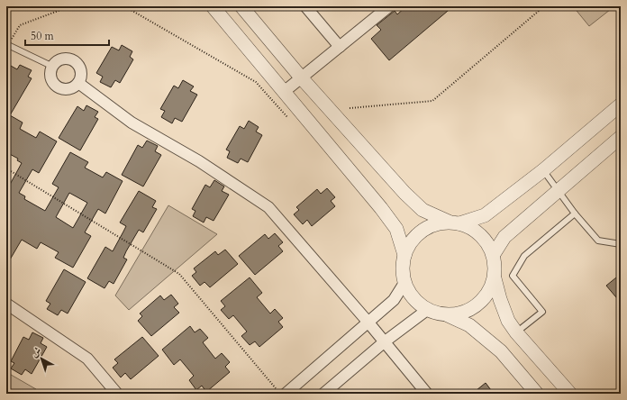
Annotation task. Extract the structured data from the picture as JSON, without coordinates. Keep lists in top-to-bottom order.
{
  "scale_bar": "50 m",
  "north": "top left"
}
